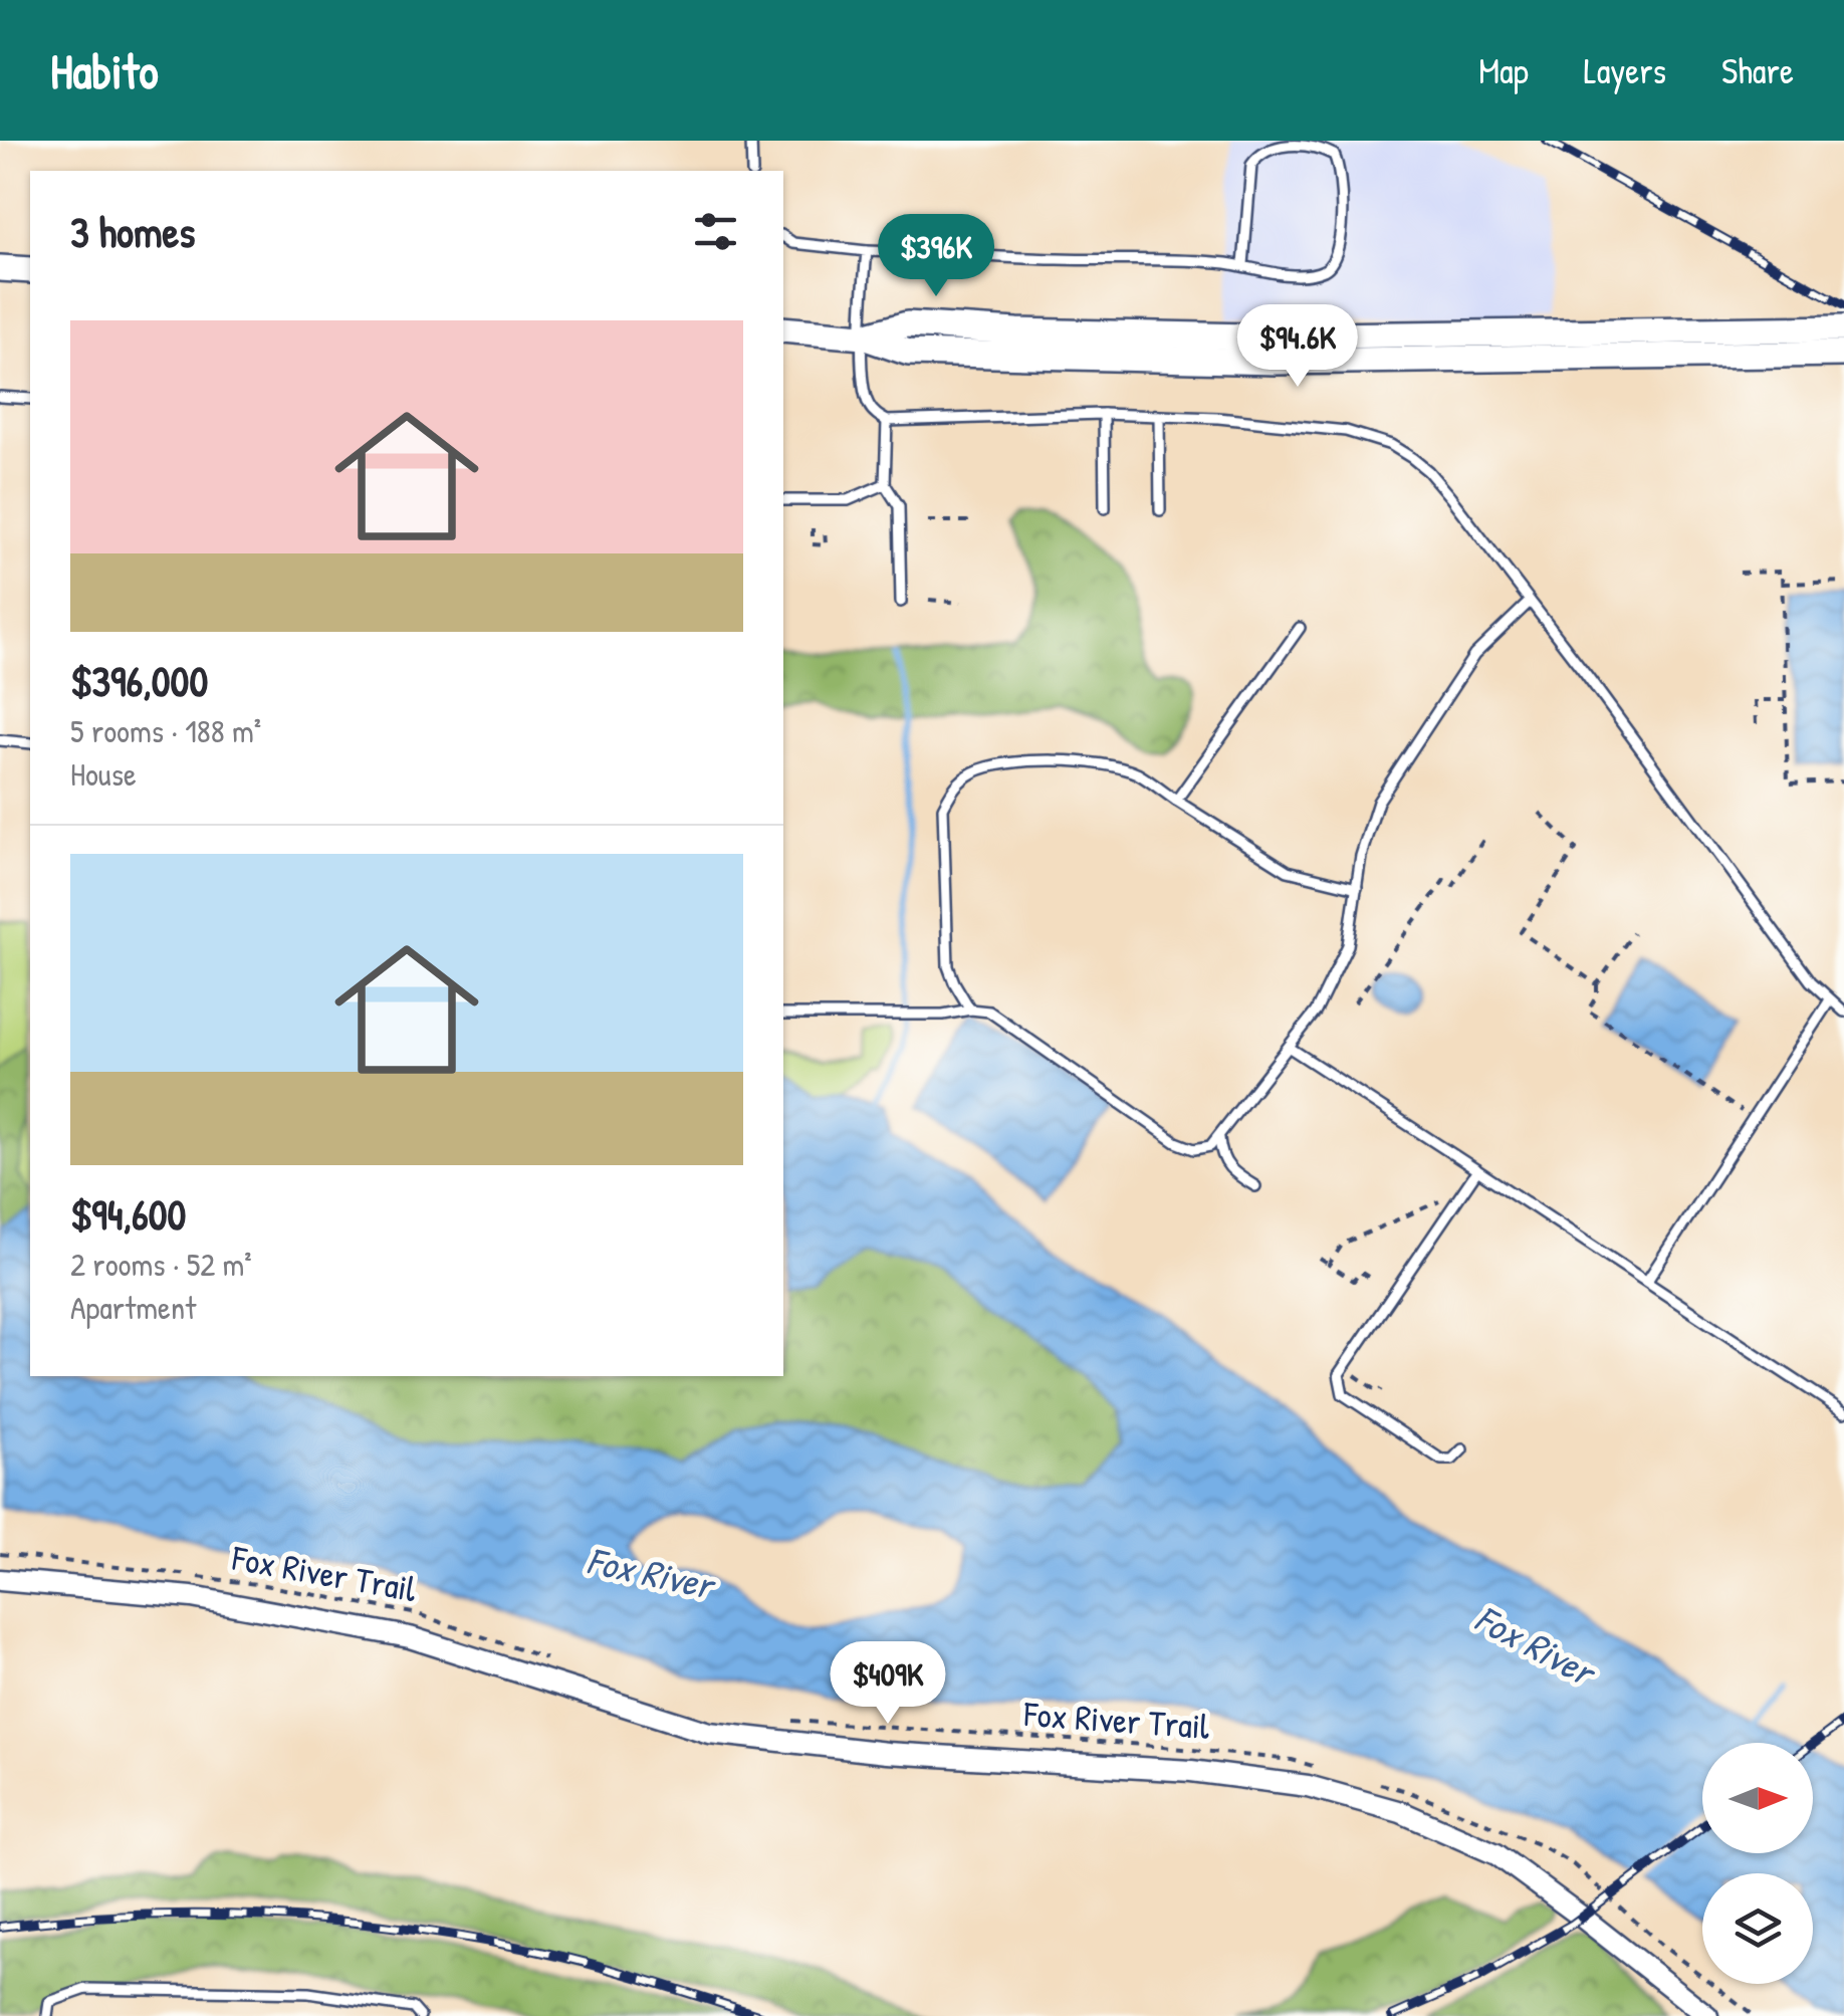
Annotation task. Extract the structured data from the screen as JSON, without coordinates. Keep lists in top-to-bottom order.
{
  "streets": {
    "path": ["Fox River Trail"]
  },
  "water": ["Fox River"],
  "north": "right",
  "page": {
    "header": "Habito",
    "nav": ["Map", "Layers", "Share"],
    "heading": "3 homes",
    "price": ["$396K", "$94.6K", "$409K"],
    "list": [
      {
        "name": "$396,000",
        "note": "5 rooms · 188 m² · House"
      },
      {
        "name": "$94,600",
        "note": "2 rooms · 52 m² · Apartment"
      }
    ]
  }
}
